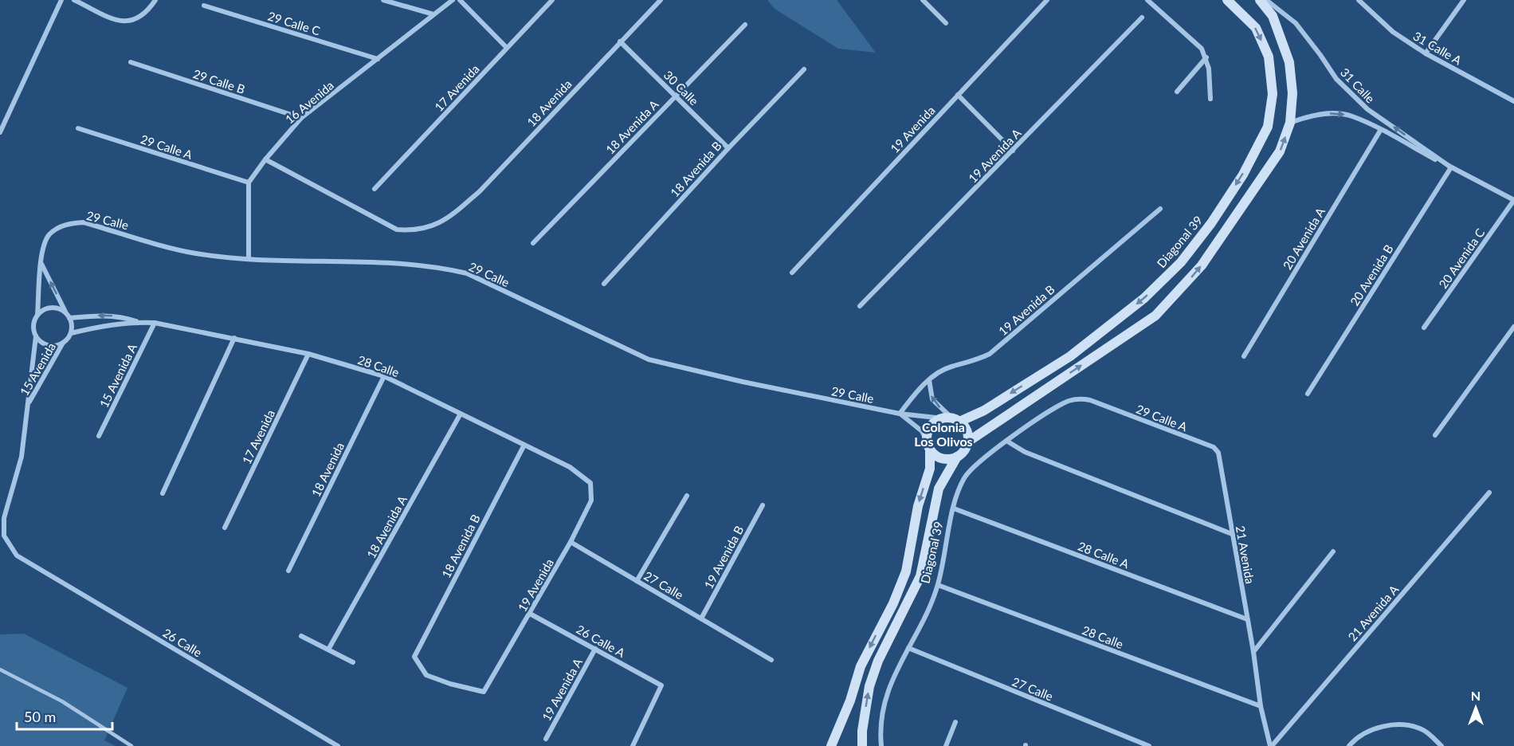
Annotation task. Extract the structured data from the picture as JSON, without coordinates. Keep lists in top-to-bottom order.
{
  "streets": {
    "street": [
      "29 Calle C",
      "31 Calle A",
      "29 Calle B",
      "31 Calle",
      "17 Avenida",
      "30 Calle",
      "16 Avenida",
      "18 Avenida",
      "18 Avenida A",
      "19 Avenida",
      "29 Calle A",
      "19 Avenida A",
      "18 Avenida B",
      "29 Calle",
      "20 Avenida A",
      "Diagonal 39",
      "20 Avenida C",
      "20 Avenida B",
      "19 Avenida B",
      "28 Calle",
      "15 Avenida",
      "15 Avenida A",
      "28 Calle A",
      "21 Avenida",
      "27 Calle",
      "21 Avenida A",
      "26 Calle A",
      "26 Calle"
    ]
  },
  "crossings": [
    ["29 Calle C", "16 Avenida"],
    ["29 Calle B", "16 Avenida"],
    ["31 Calle", "20 Avenida A"],
    ["31 Calle", "20 Avenida C"],
    ["31 Calle", "20 Avenida B"],
    ["17 Avenida", "28 Calle"],
    ["30 Calle", "18 Avenida"],
    ["30 Calle", "18 Avenida A"],
    ["30 Calle", "18 Avenida B"],
    ["16 Avenida", "18 Avenida"],
    ["16 Avenida", "29 Calle A"],
    ["18 Avenida", "28 Calle"],
    ["18 Avenida A", "28 Calle"],
    ["19 Avenida", "18 Avenida B"],
    ["19 Avenida", "28 Calle"],
    ["19 Avenida", "27 Calle"],
    ["19 Avenida", "26 Calle A"],
    ["29 Calle A", "Diagonal 39"],
    ["29 Calle A", "21 Avenida"],
    ["19 Avenida A", "26 Calle A"],
    ["18 Avenida B", "28 Calle"],
    ["29 Calle", "Diagonal 39"],
    ["29 Calle", "19 Avenida B"],
    ["Diagonal 39", "28 Calle"],
    ["Diagonal 39", "28 Calle A"],
    ["Diagonal 39", "27 Calle"],
    ["19 Avenida B", "27 Calle"],
    ["28 Calle", "15 Avenida"],
    ["28 Calle", "15 Avenida A"],
    ["28 Calle", "21 Avenida"],
    ["15 Avenida", "26 Calle"],
    ["28 Calle A", "21 Avenida"],
    ["21 Avenida", "21 Avenida A"]
  ],
  "districts": ["Colonia Los Olivos"],
  "scale_bar": "50 m",
  "north": "top"
}
